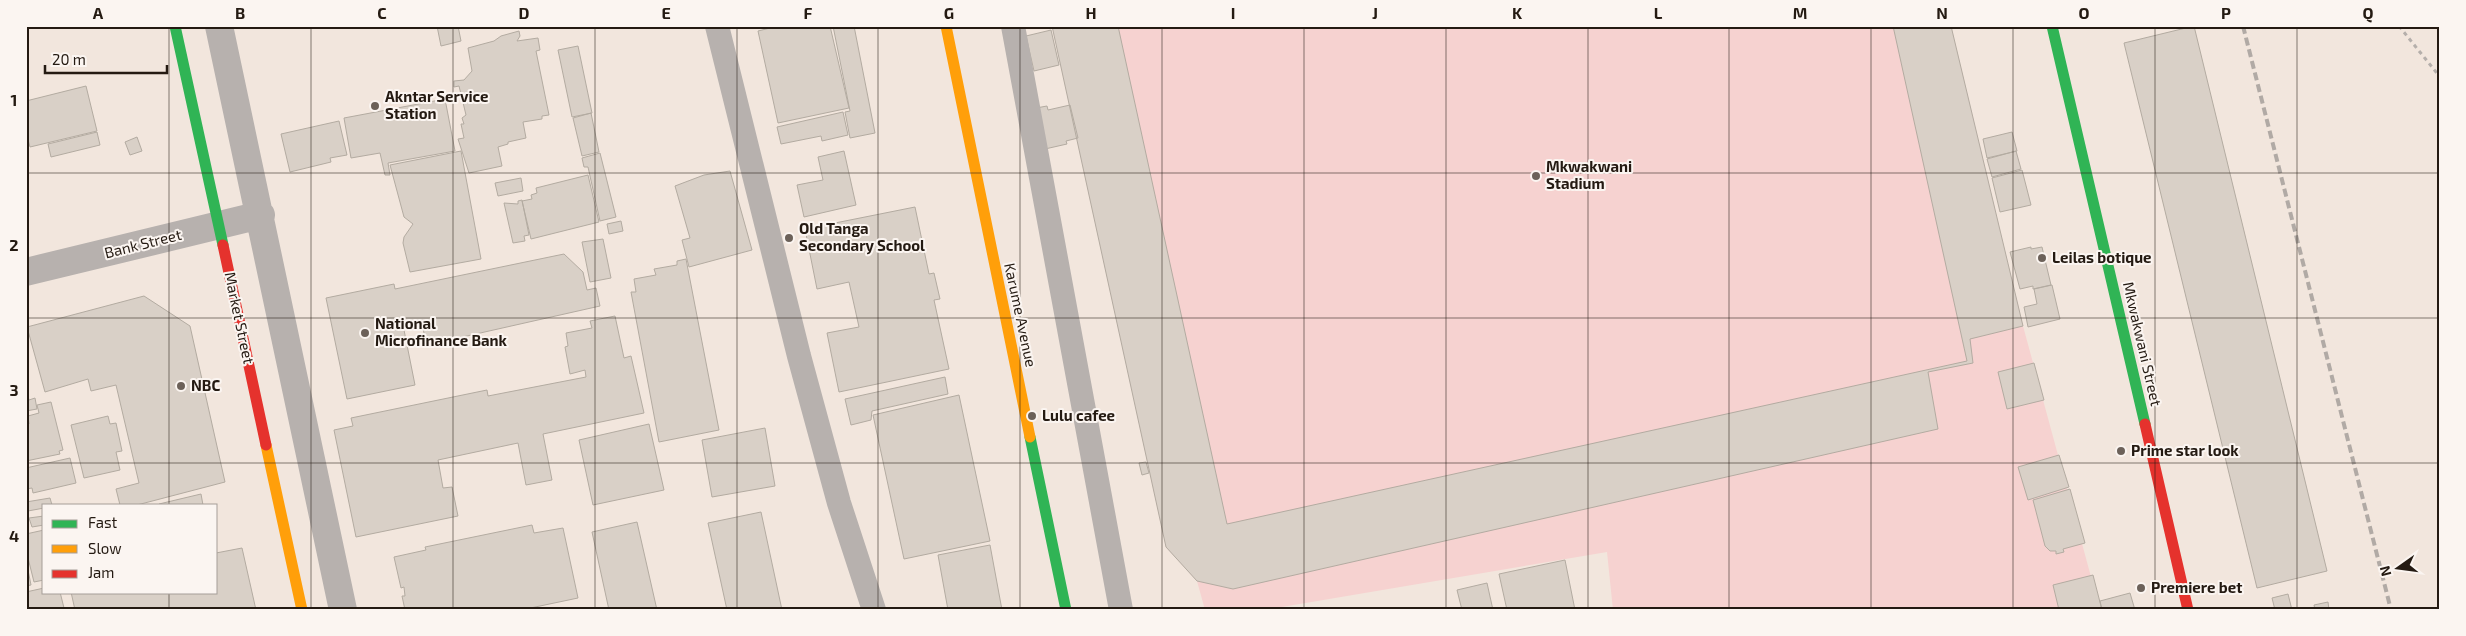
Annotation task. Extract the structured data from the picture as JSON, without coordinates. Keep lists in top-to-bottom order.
{
  "streets": {
    "main road": ["Karume Avenue", "Market Street", "Mkwakwani Street"],
    "street": ["Bank Street"]
  },
  "crossings": [
    ["Bank Street", "Market Street"]
  ],
  "places": [
    "Akntar Service Station",
    "Mkwakwani Stadium",
    "Old Tanga Secondary School",
    "Leilas botique",
    "National Microfinance Bank",
    "NBC",
    "Lulu cafee",
    "Prime star look",
    "Premiere bet"
  ],
  "legend": ["Fast", "Slow", "Jam"],
  "scale_bar": "20 m",
  "north": "left",
  "grid": {
    "columns": [
      "A",
      "B",
      "C",
      "D",
      "E",
      "F",
      "G",
      "H",
      "I",
      "J",
      "K",
      "L",
      "M",
      "N",
      "O",
      "P",
      "Q"
    ],
    "rows": [
      "1",
      "2",
      "3",
      "4"
    ]
  }
}
